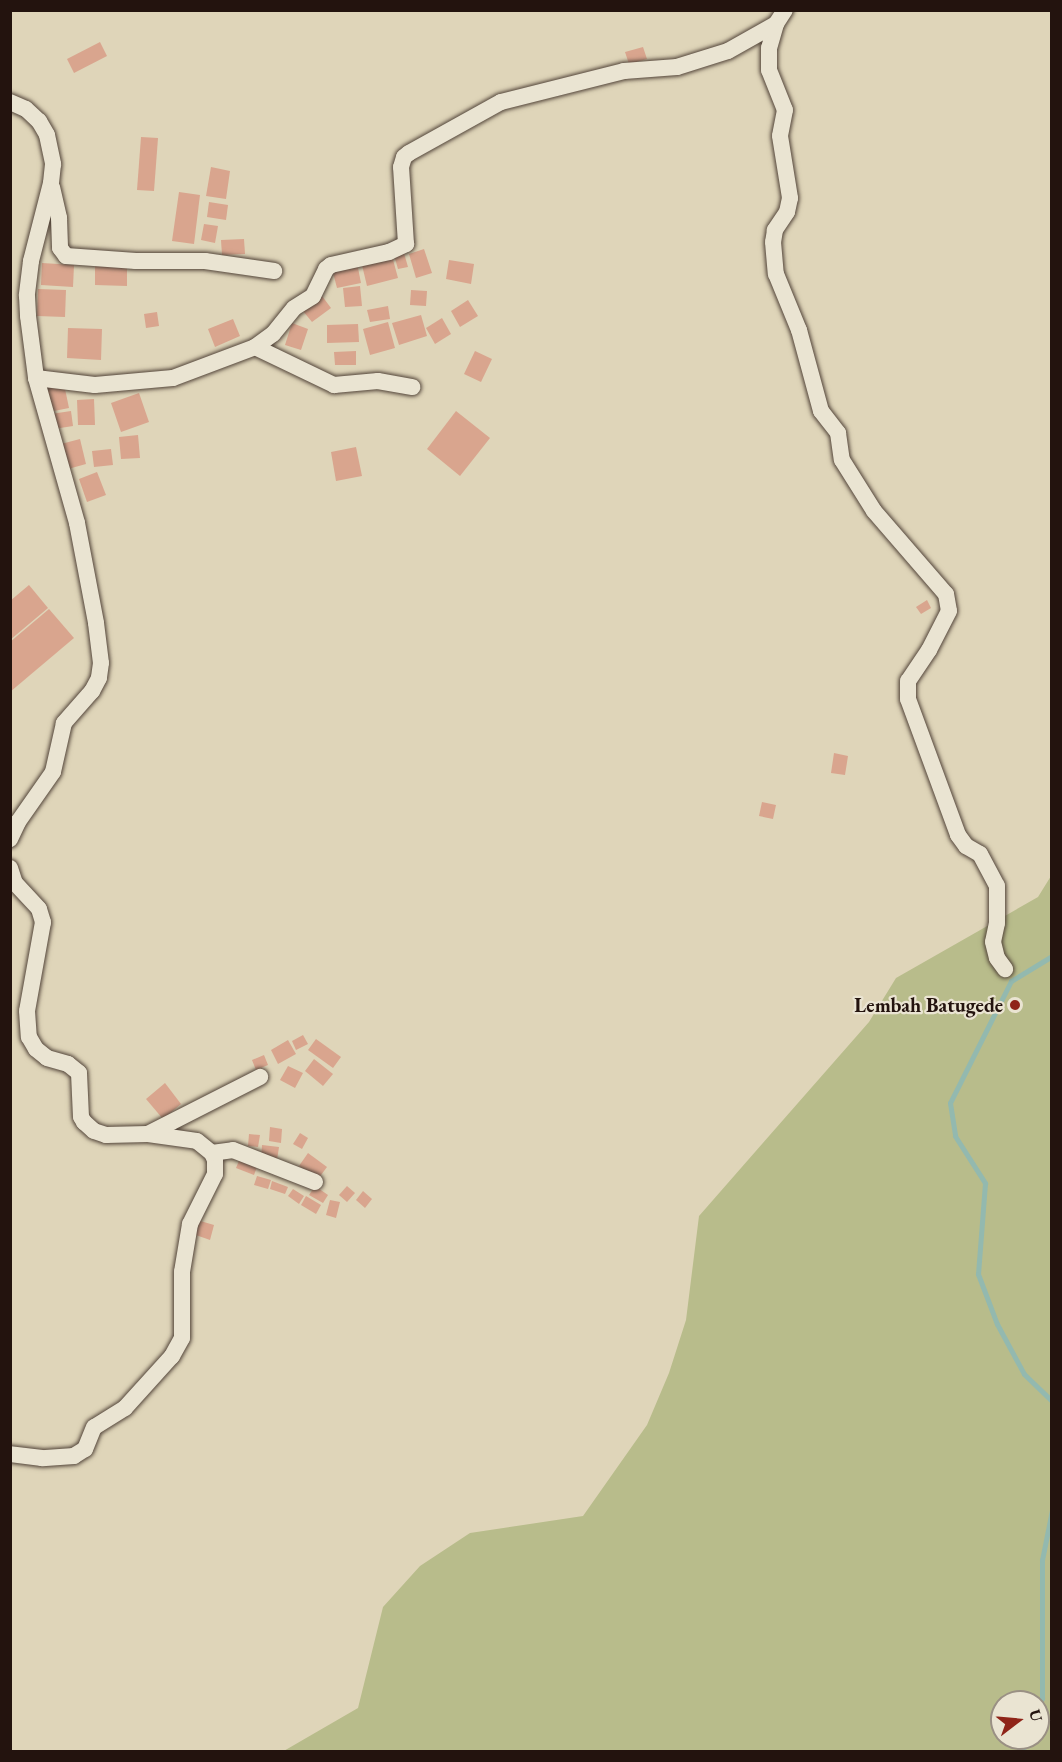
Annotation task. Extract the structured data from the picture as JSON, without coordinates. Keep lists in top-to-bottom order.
{
  "places": ["Lembah Batugede"],
  "north": "right"
}
